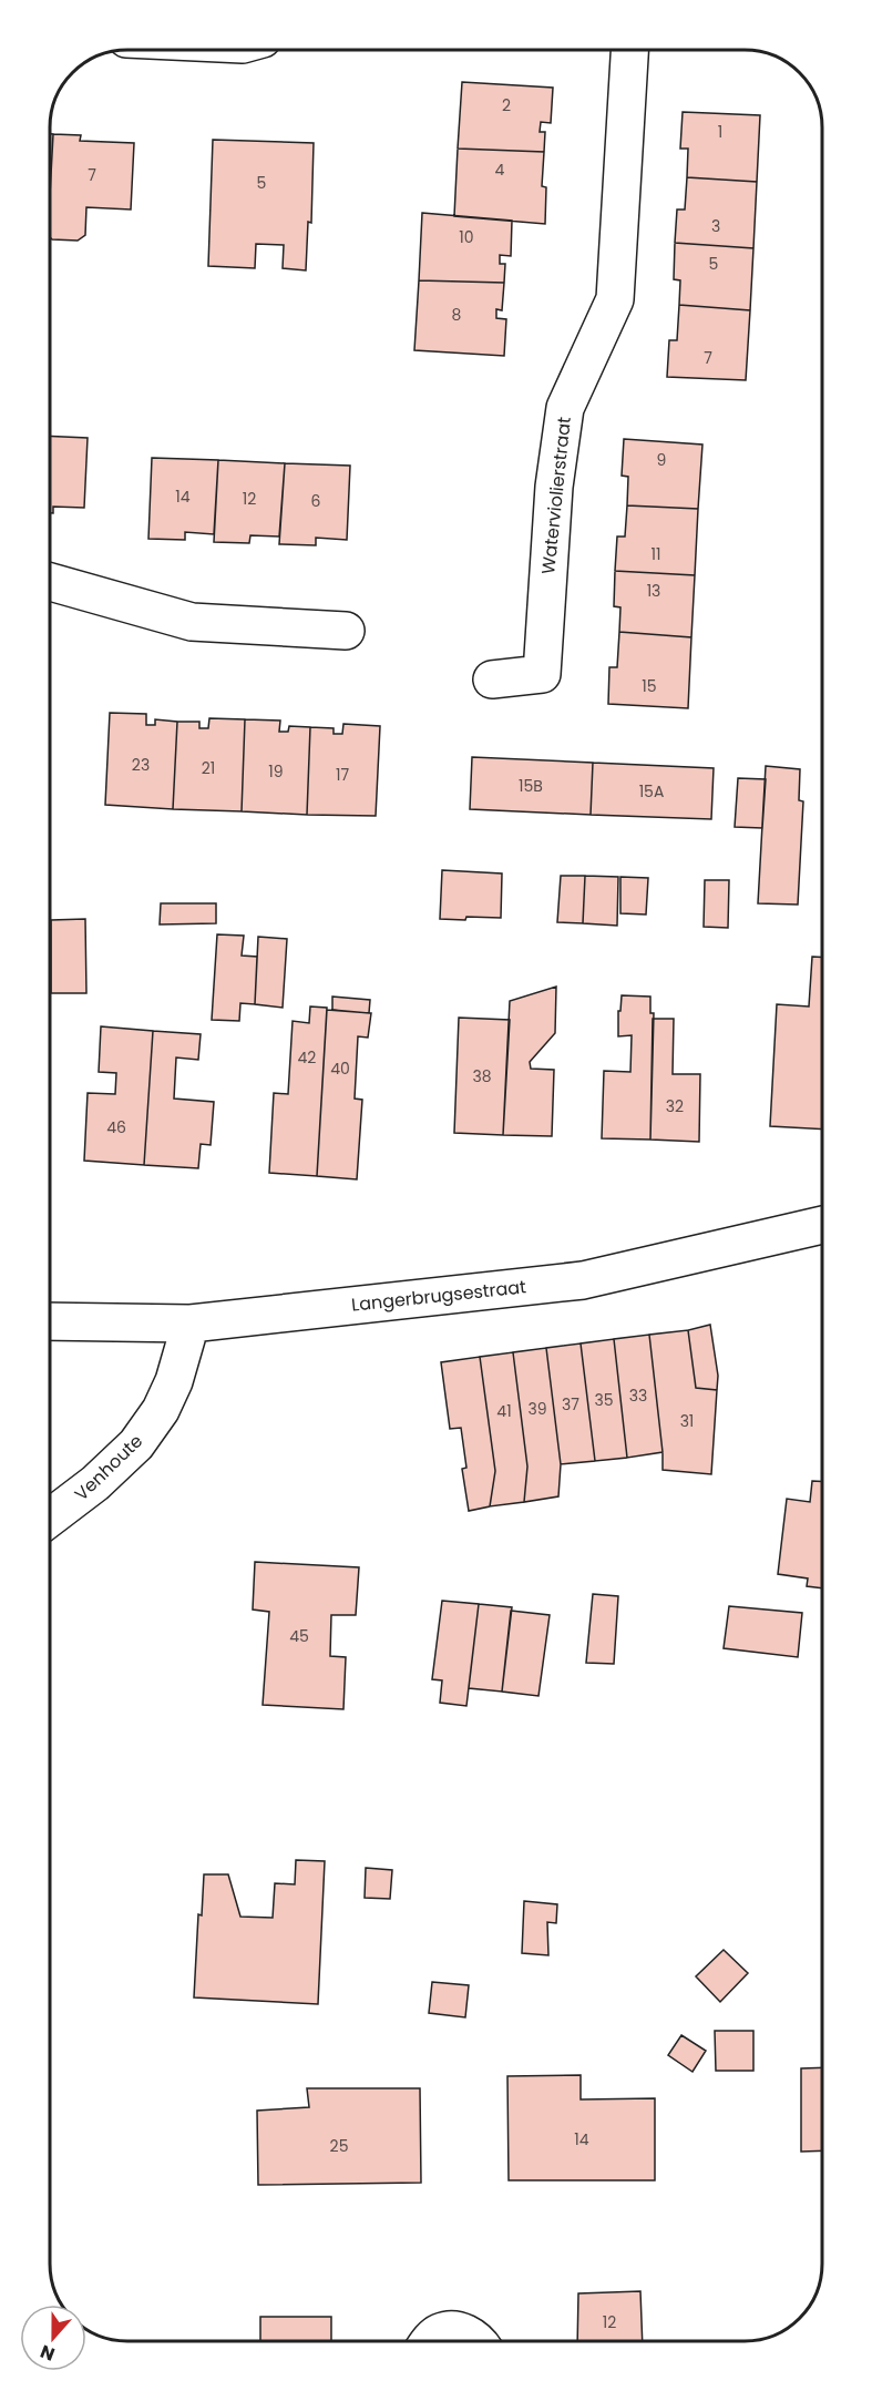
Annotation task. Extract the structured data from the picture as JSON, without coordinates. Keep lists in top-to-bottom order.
{
  "streets": {
    "street": ["Waterviolierstraat", "Langerbrugsestraat", "Venhoute"]
  },
  "crossings": [
    ["Langerbrugsestraat", "Venhoute"]
  ],
  "house_numbers": [
    "2",
    "1",
    "4",
    "7",
    "5",
    "3",
    "10",
    "5",
    "8",
    "7",
    "9",
    "14",
    "12",
    "6",
    "11",
    "13",
    "15",
    "23",
    "21",
    "19",
    "17",
    "15B",
    "15A",
    "42",
    "40",
    "38",
    "32",
    "46",
    "33",
    "35",
    "37",
    "39",
    "41",
    "31",
    "45",
    "14",
    "25",
    "12"
  ],
  "north": "bottom"
}
